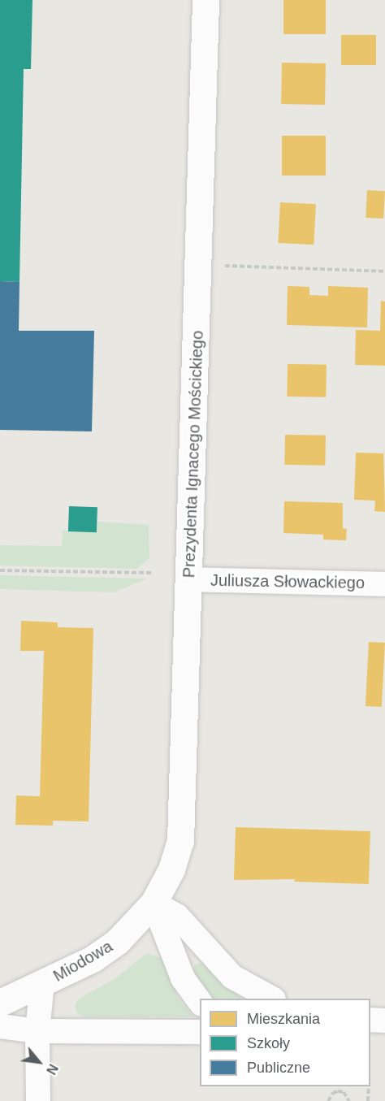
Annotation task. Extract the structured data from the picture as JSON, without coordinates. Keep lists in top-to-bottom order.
{
  "streets": {
    "street": ["Prezydenta Ignacego Mościckiego", "Juliusza Słowackiego", "Miodowa"]
  },
  "crossings": [
    ["Prezydenta Ignacego Mościckiego", "Juliusza Słowackiego"],
    ["Prezydenta Ignacego Mościckiego", "Miodowa"]
  ],
  "legend": ["Mieszkania", "Szkoły", "Publiczne"],
  "north": "bottom right"
}
